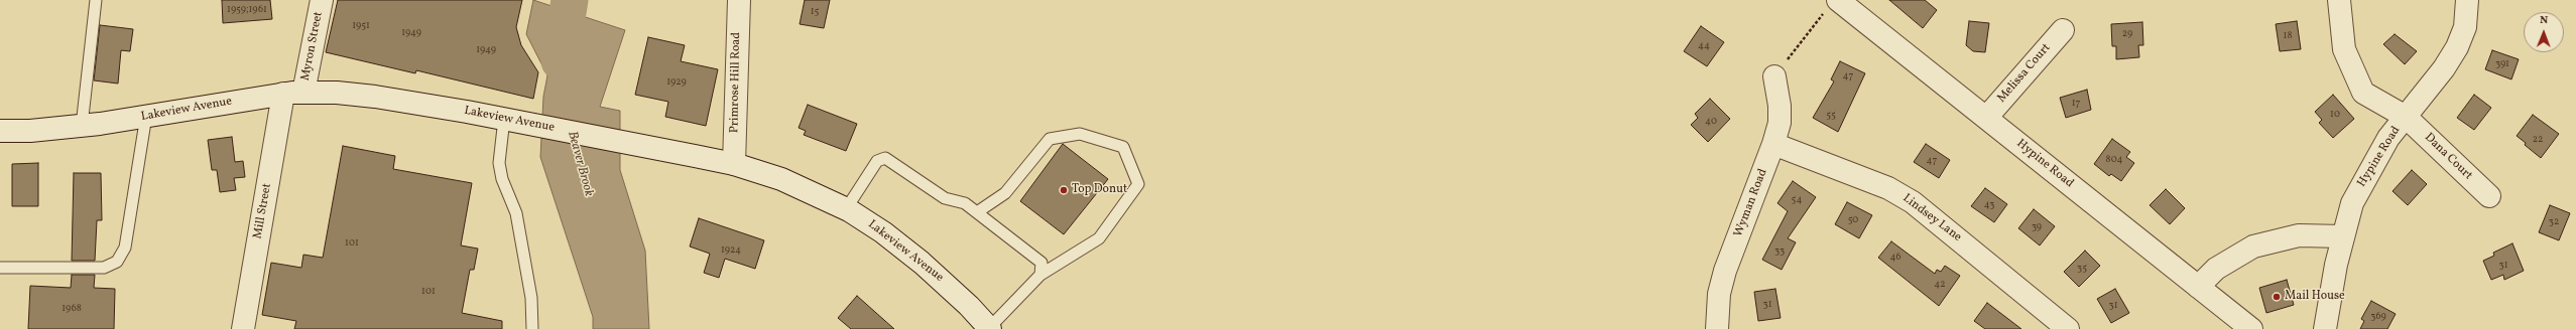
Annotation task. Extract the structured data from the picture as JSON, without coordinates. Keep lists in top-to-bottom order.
{
  "streets": {
    "street": [
      "Myron Street",
      "Melissa Court",
      "Primrose Hill Road",
      "Lakeview Avenue",
      "Hypine Road",
      "Dana Court",
      "Wyman Road",
      "Mill Street",
      "Lindsey Lane"
    ]
  },
  "crossings": [
    ["Myron Street", "Lakeview Avenue"],
    ["Myron Street", "Mill Street"],
    ["Melissa Court", "Hypine Road"],
    ["Primrose Hill Road", "Lakeview Avenue"],
    ["Lakeview Avenue", "Mill Street"],
    ["Hypine Road", "Dana Court"],
    ["Wyman Road", "Lindsey Lane"]
  ],
  "water": ["Beaver Brook"],
  "places": ["Top Donut", "Mail House"],
  "house_numbers": [
    "1959;1961",
    "15",
    "1951",
    "1949",
    "29",
    "18",
    "44",
    "1949",
    "391",
    "47",
    "1929",
    "17",
    "10",
    "55",
    "40",
    "22",
    "804",
    "47",
    "54",
    "43",
    "50",
    "32",
    "39",
    "101",
    "1924",
    "33",
    "46",
    "31",
    "35",
    "42",
    "101",
    "31",
    "31",
    "1968",
    "369"
  ],
  "north": "top"
}
